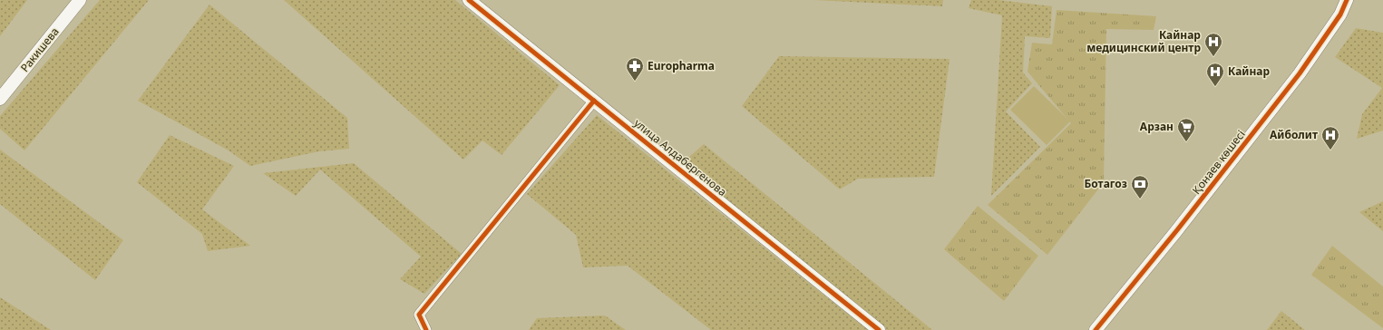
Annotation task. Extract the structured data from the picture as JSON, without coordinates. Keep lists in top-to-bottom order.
{
  "streets": {
    "street": ["Ракишева", "улица Алдабергенова", "Қонаев көшесі"]
  },
  "places": {
    "hospital": ["Кайнар медицинский центр", "Кайнар", "Айболит"],
    "pharmacy": ["Europharma"],
    "supermarket": ["Арзан"],
    "bank": ["Ботагоз"]
  }
}
